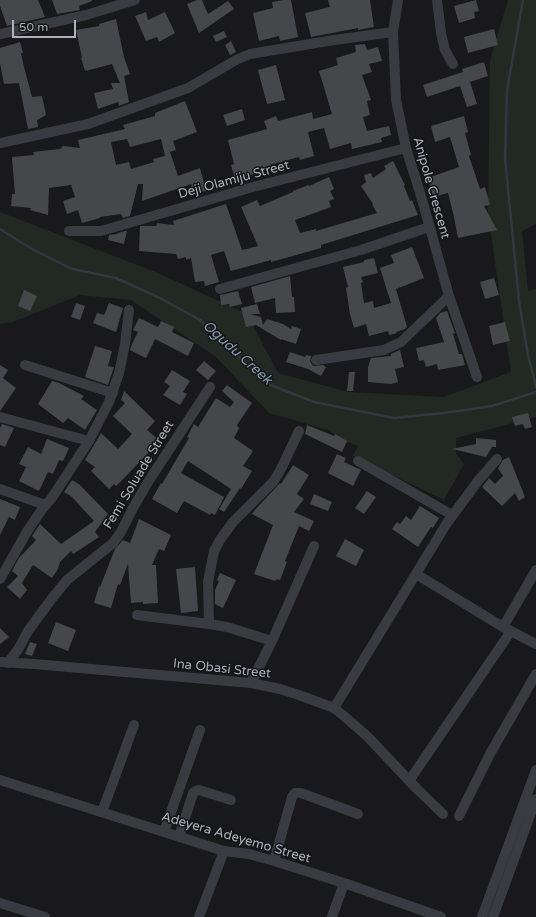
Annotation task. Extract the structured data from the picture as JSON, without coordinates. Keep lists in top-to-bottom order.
{
  "streets": {
    "street": [
      "Deji Olamiju Street",
      "Anipole Crescent",
      "Femi Soluade Street",
      "Ina Obasi Street",
      "Adeyera Adeyemo Street"
    ]
  },
  "crossings": [
    ["Deji Olamiju Street", "Anipole Crescent"],
    ["Femi Soluade Street", "Ina Obasi Street"]
  ],
  "water": ["Ogudu Creek"],
  "scale_bar": "50 m"
}
